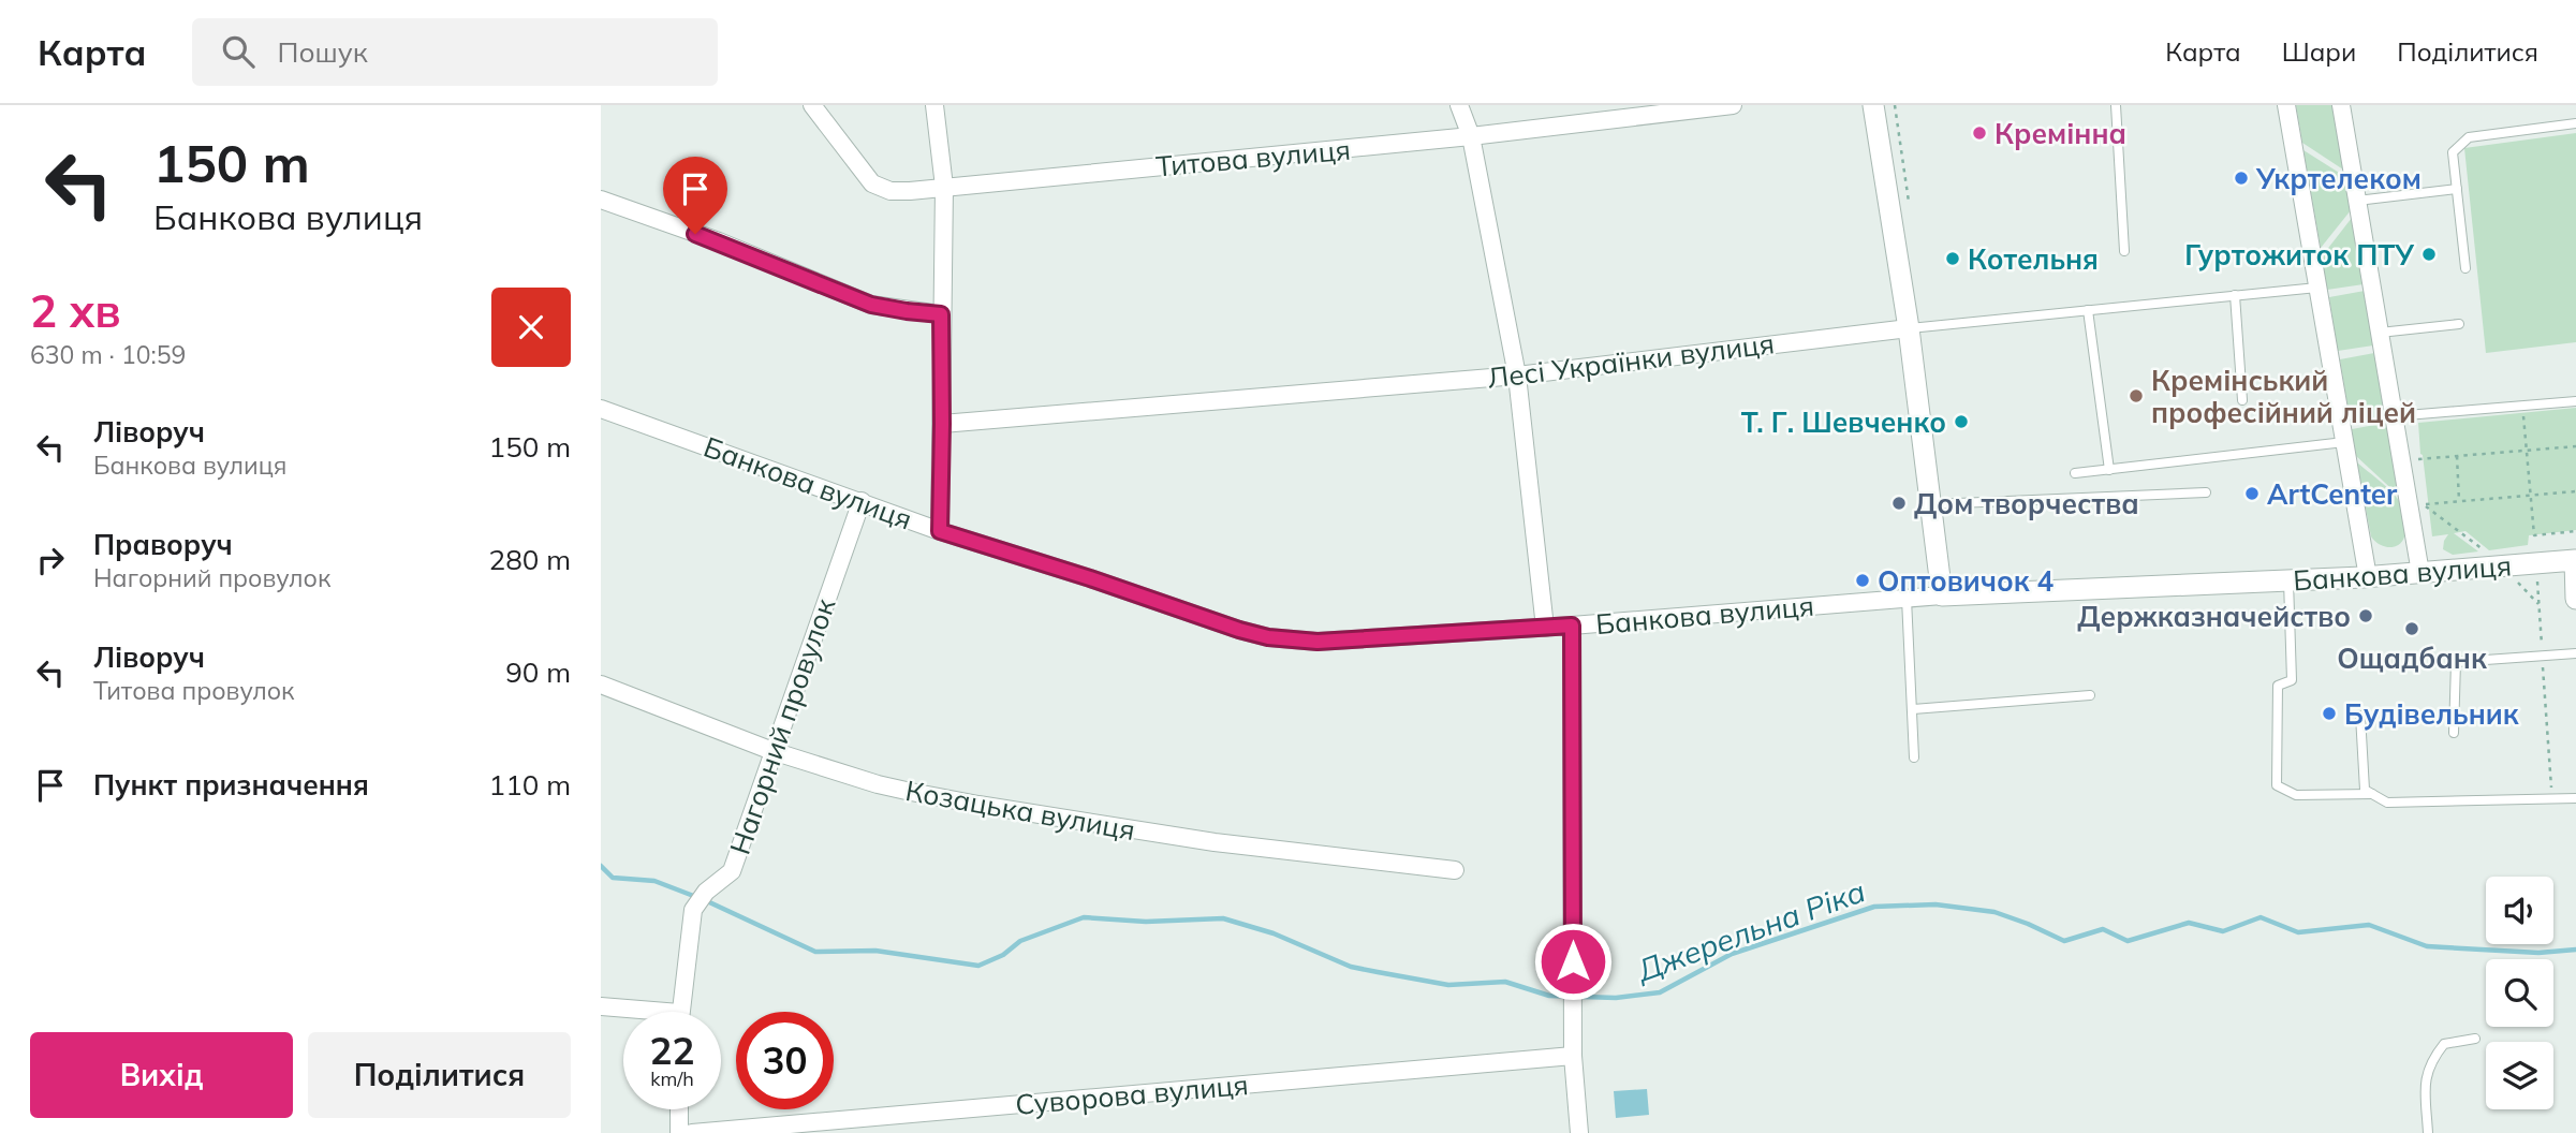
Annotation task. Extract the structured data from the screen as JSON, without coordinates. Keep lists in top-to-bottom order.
{
  "streets": {
    "street": [
      "Титова вулиця",
      "Лесі Українки вулиця",
      "Банкова вулиця",
      "Нагорний провулок",
      "Козацька вулиця",
      "Суворова вулиця"
    ]
  },
  "crossings": [
    ["Банкова вулиця", "Нагорний провулок"],
    ["Нагорний провулок", "Козацька вулиця"]
  ],
  "water": ["Джерельна Ріка"],
  "places": [
    "Кремінна",
    "Укртелеком",
    "Гуртожиток ПТУ",
    "Котельня",
    "Кремінський професійний ліцей",
    "Т. Г. Шевченко",
    "ArtCenter",
    "Дом творчества",
    "Оптовичок 4",
    "Держказначейство",
    "Ощадбанк",
    "Будівельник"
  ],
  "page": {
    "header": "Карта",
    "search": "Пошук",
    "nav": ["Карта", "Шари", "Поділитися"],
    "turn": ["150 m", "Банкова вулиця"],
    "heading": ["2 хв", "630 m · 10:59"],
    "list": [
      {
        "name": "Ліворуч",
        "note": "Банкова вулиця",
        "value": "150 m"
      },
      {
        "name": "Праворуч",
        "note": "Нагорний провулок",
        "value": "280 m"
      },
      {
        "name": "Ліворуч",
        "note": "Титова провулок",
        "value": "90 m"
      },
      {
        "name": "Пункт призначення",
        "value": "110 m"
      }
    ],
    "speed": "22 km/h",
    "limit": "30",
    "buttons": ["Вихід", "Поділитися"]
  }
}
